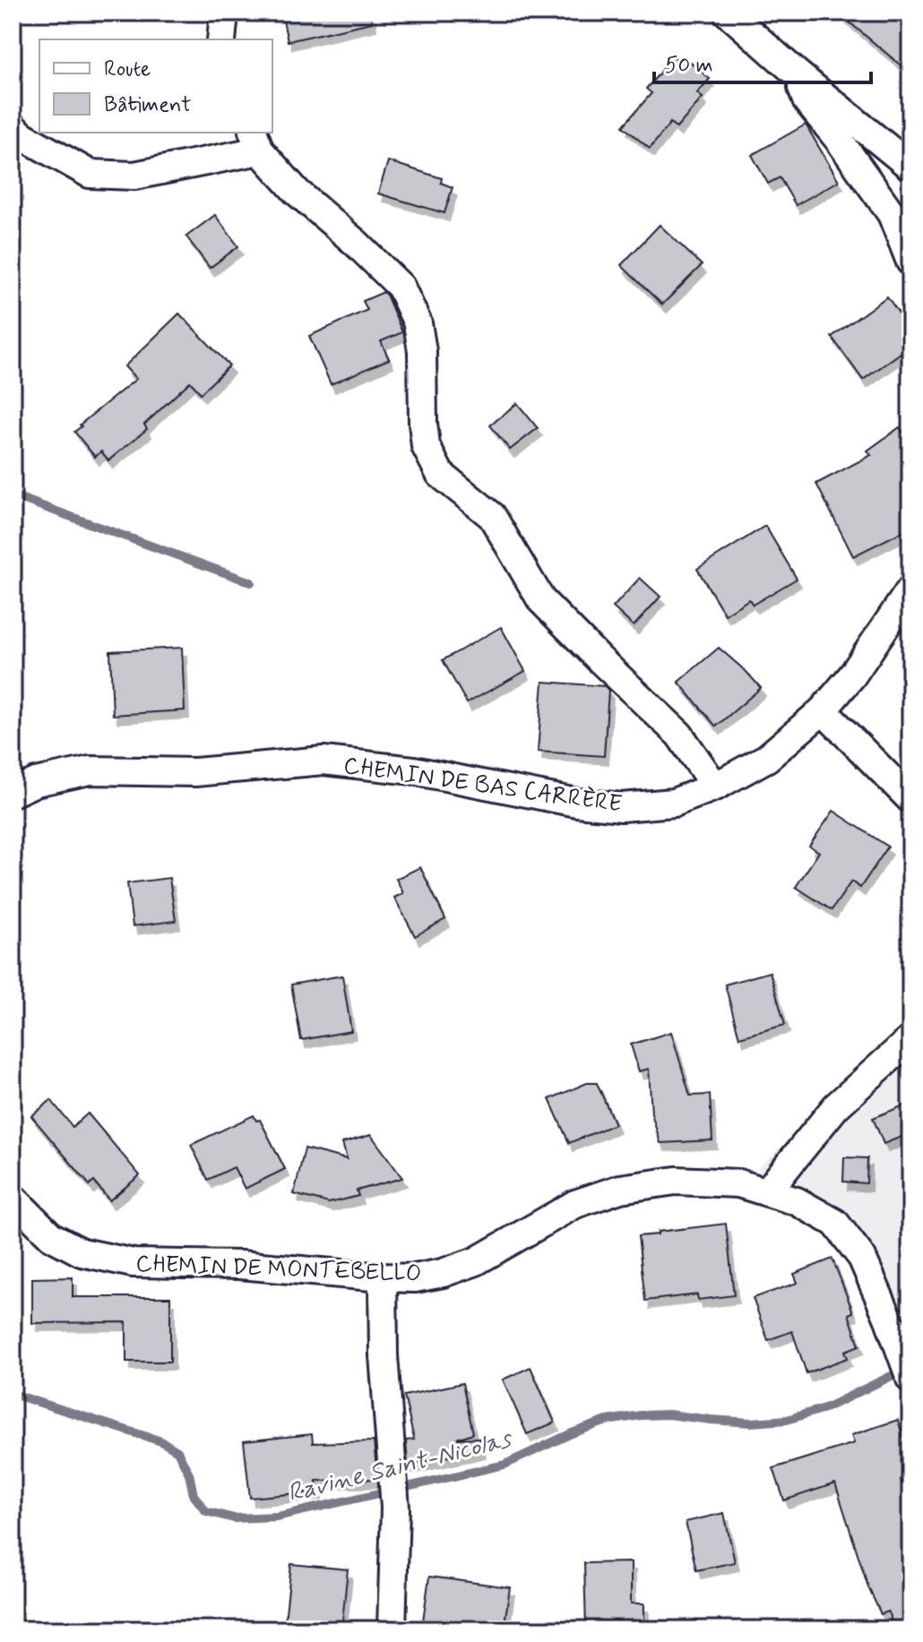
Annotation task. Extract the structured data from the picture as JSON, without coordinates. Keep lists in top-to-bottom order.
{
  "streets": {
    "street": ["CHEMIN DE BAS CARRÈRE", "CHEMIN DE MONTEBELLO"]
  },
  "water": ["Ravine Saint-Nicolas"],
  "legend": ["Route", "Bâtiment"],
  "scale_bar": "50 m"
}
